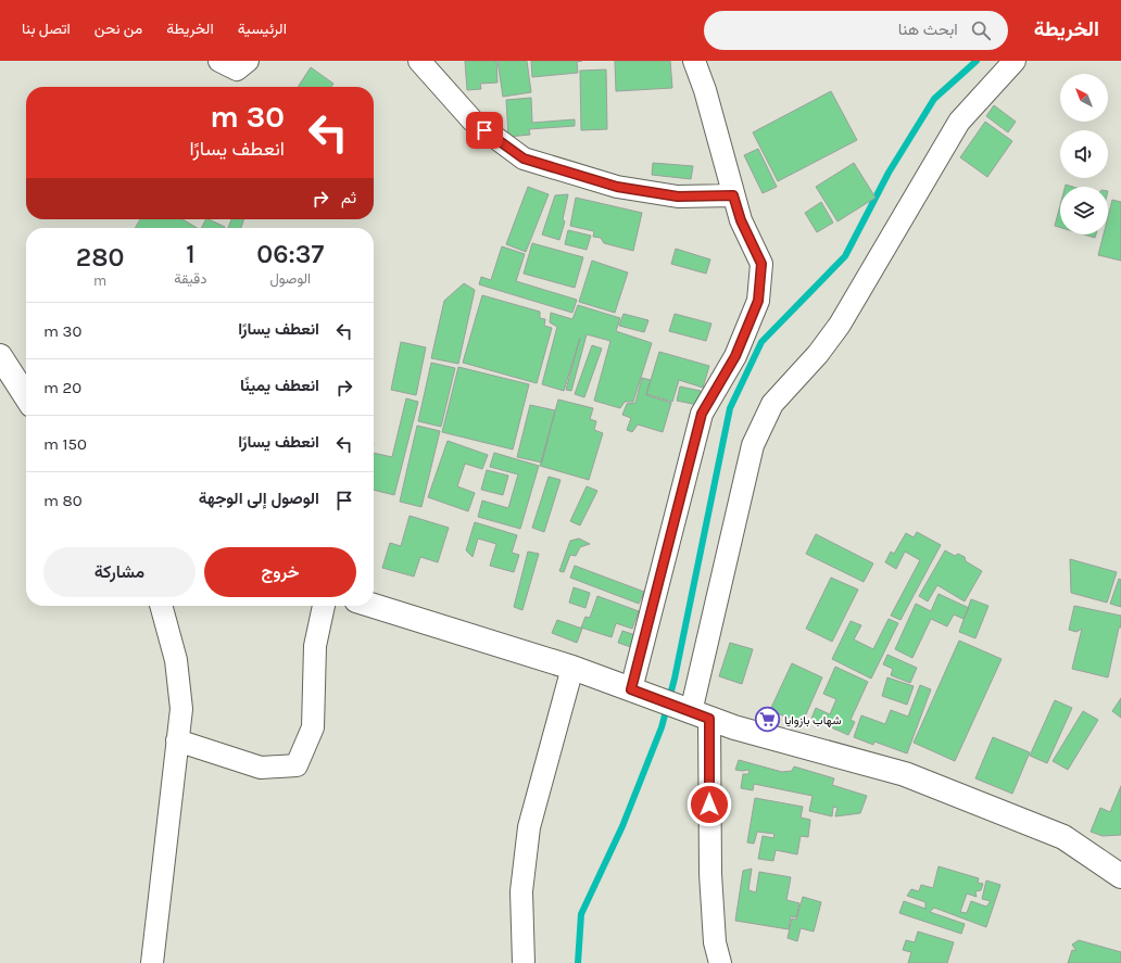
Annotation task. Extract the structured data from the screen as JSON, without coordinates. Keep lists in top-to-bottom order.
{
  "places": {
    "supermarket": ["شهاب بازوايا"]
  },
  "north": "top left",
  "page": {
    "header": "الخريطة",
    "search": "ابحث هنا",
    "nav": [
      "الرئيسية",
      "الخريطة",
      "من نحن",
      "اتصل بنا"
    ],
    "turn": ["30 m", "انعطف يسارًا"],
    "then": "ثم",
    "eta": [
      "06:37",
      "الوصول",
      "1",
      "دقيقة",
      "280",
      "m"
    ],
    "list": [
      {
        "name": "انعطف يسارًا",
        "value": "30 m"
      },
      {
        "name": "انعطف يمينًا",
        "value": "20 m"
      },
      {
        "name": "انعطف يسارًا",
        "value": "150 m"
      },
      {
        "name": "الوصول إلى الوجهة",
        "value": "80 m"
      }
    ],
    "buttons": ["خروج", "مشاركة"]
  }
}
